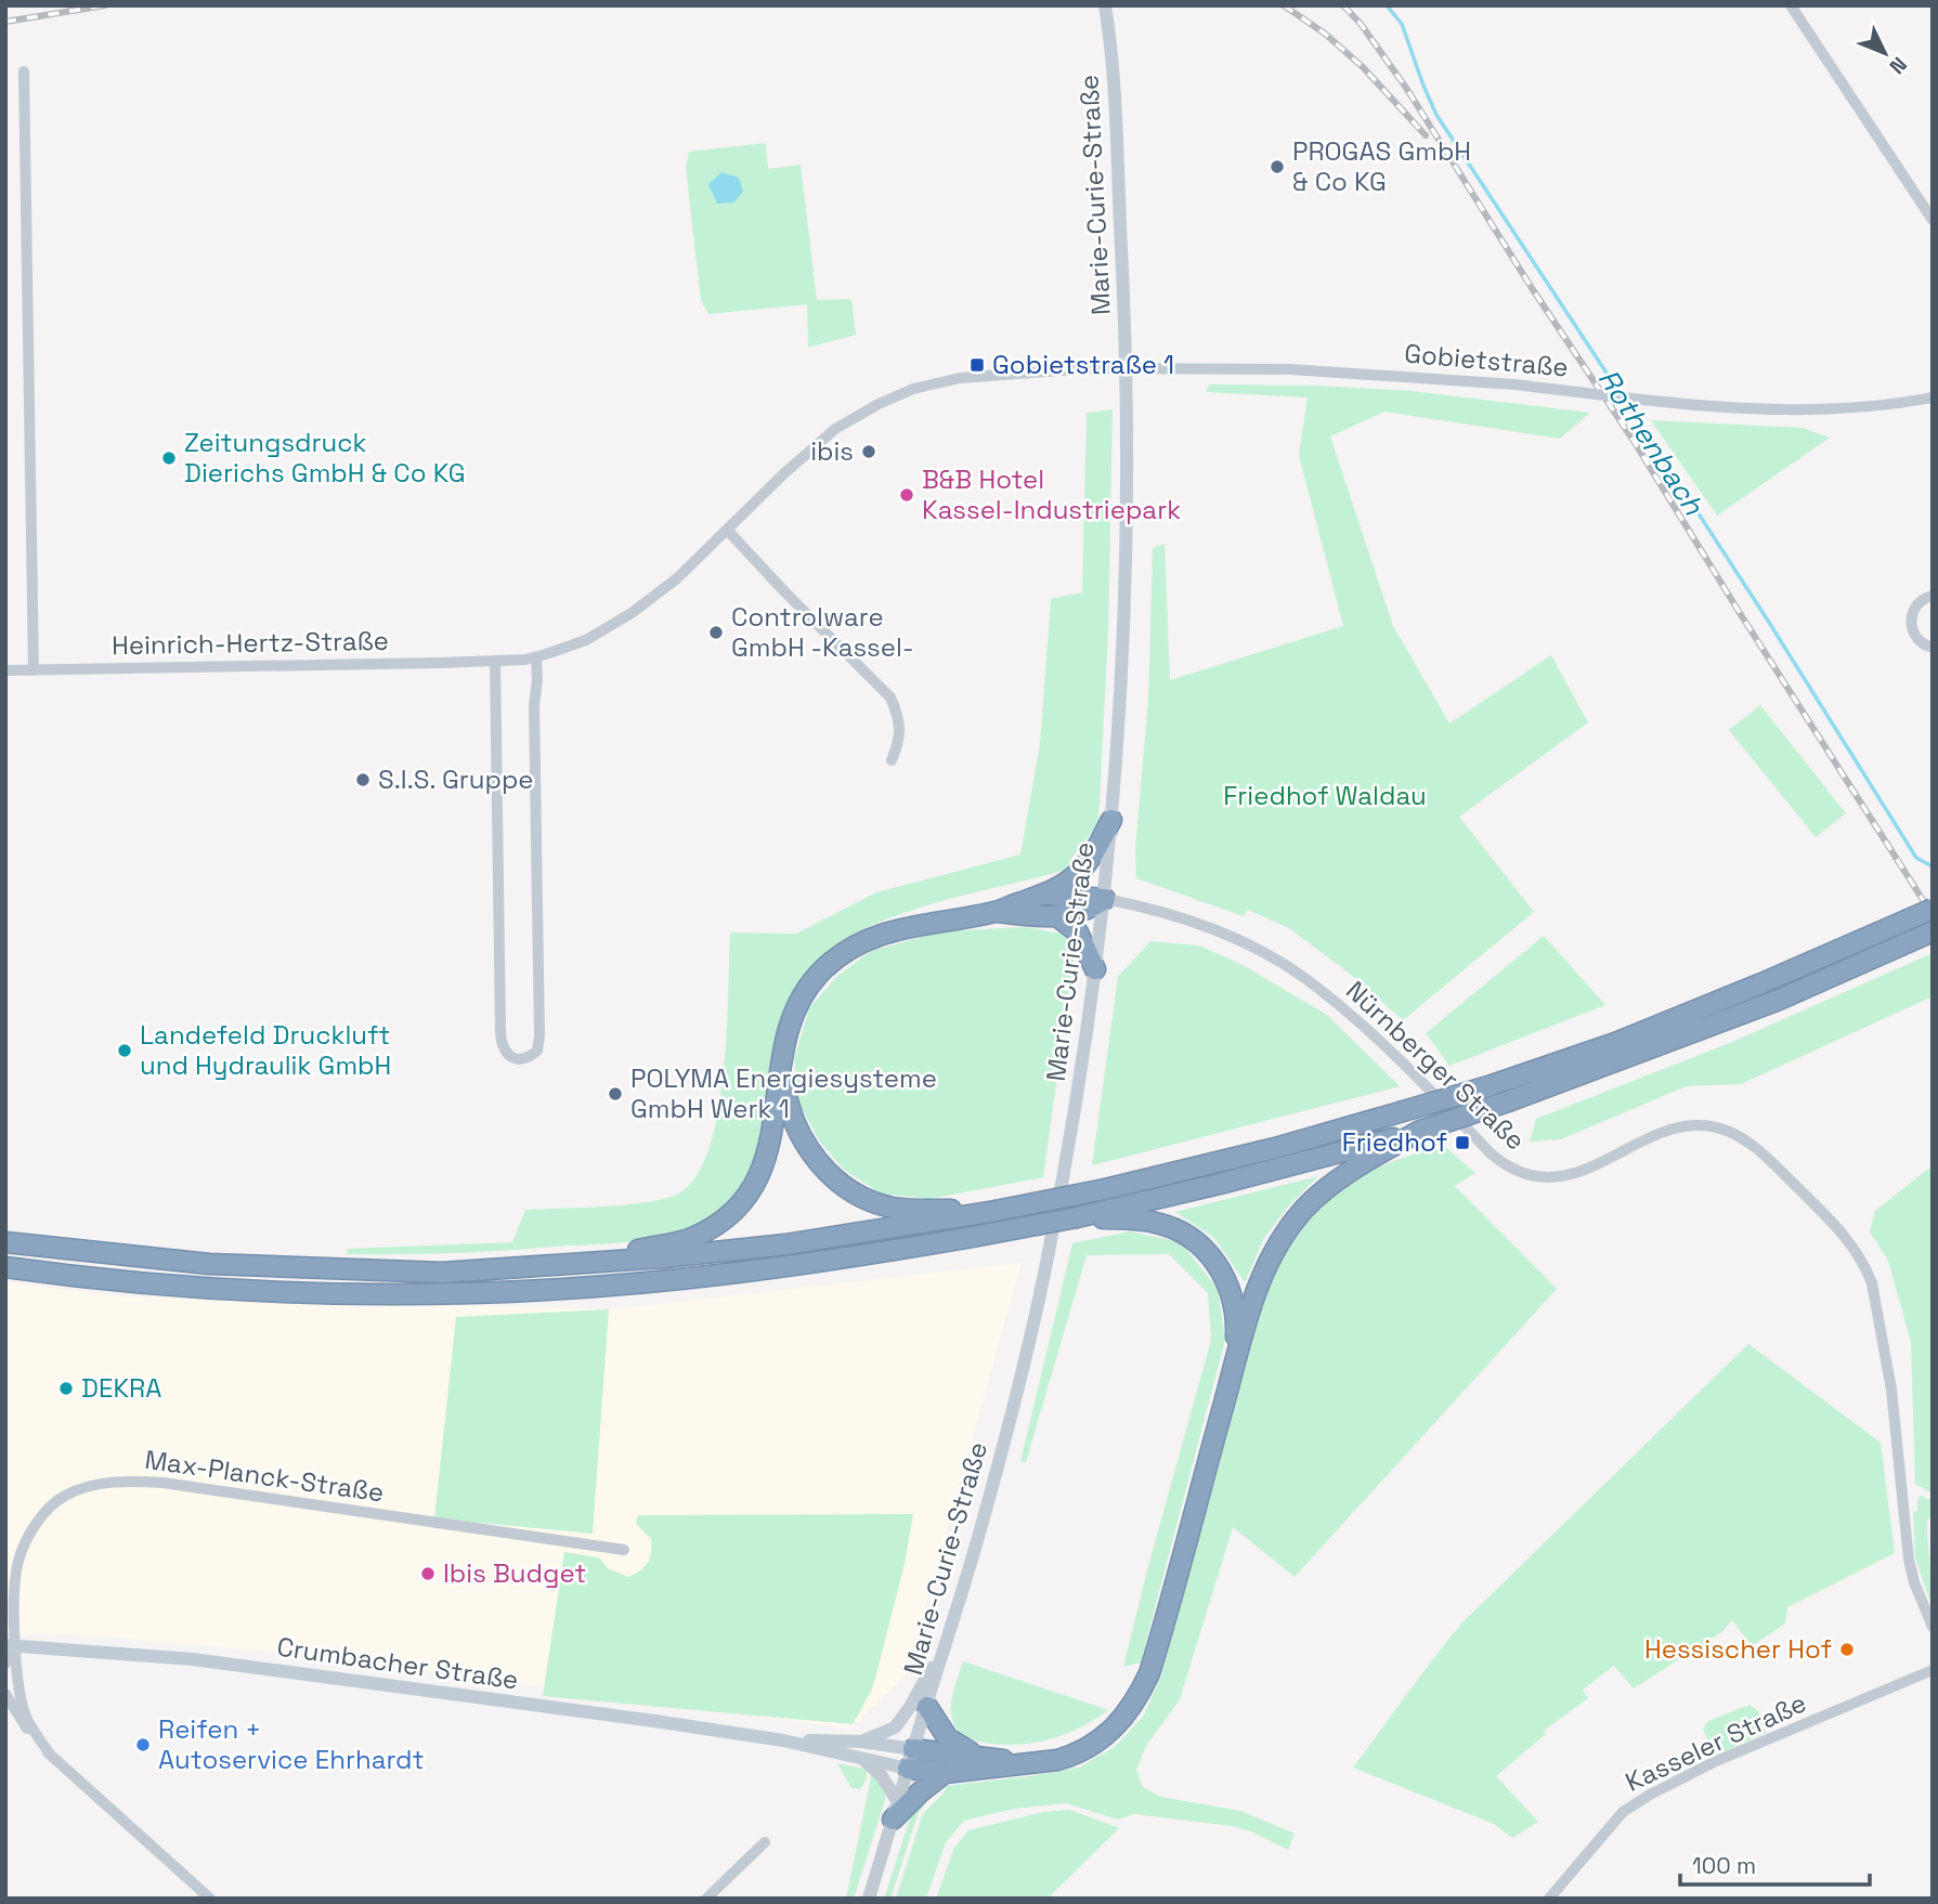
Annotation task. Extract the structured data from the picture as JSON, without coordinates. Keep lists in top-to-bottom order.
{
  "streets": {
    "main road": ["Marie-Curie-Straße", "Crumbacher Straße"],
    "street": [
      "Gobietstraße",
      "Heinrich-Hertz-Straße",
      "Nürnberger Straße",
      "Max-Planck-Straße",
      "Kasseler Straße"
    ]
  },
  "crossings": [
    ["Marie-Curie-Straße", "Gobietstraße"],
    ["Marie-Curie-Straße", "Heinrich-Hertz-Straße"],
    ["Marie-Curie-Straße", "Nürnberger Straße"],
    ["Marie-Curie-Straße", "Crumbacher Straße"],
    ["Gobietstraße", "Heinrich-Hertz-Straße"],
    ["Max-Planck-Straße", "Crumbacher Straße"]
  ],
  "water": ["Rothenbach"],
  "parks": ["Friedhof Waldau"],
  "places": {
    "other": [
      "PROGAS GmbH & Co KG",
      "ibis",
      "Zeitungsdruck Dierichs GmbH & Co KG",
      "B&B Hotel Kassel-Industriepark",
      "Controlware GmbH -Kassel-",
      "S.I.S. Gruppe",
      "Landefeld Druckluft und Hydraulik GmbH",
      "POLYMA Energiesysteme GmbH Werk 1",
      "DEKRA",
      "Ibis Budget",
      "Hessischer Hof",
      "Reifen + Autoservice Ehrhardt"
    ],
    "transit": ["Gobietstraße 1", "Friedhof"]
  },
  "scale_bar": "100 m",
  "north": "bottom right"
}
